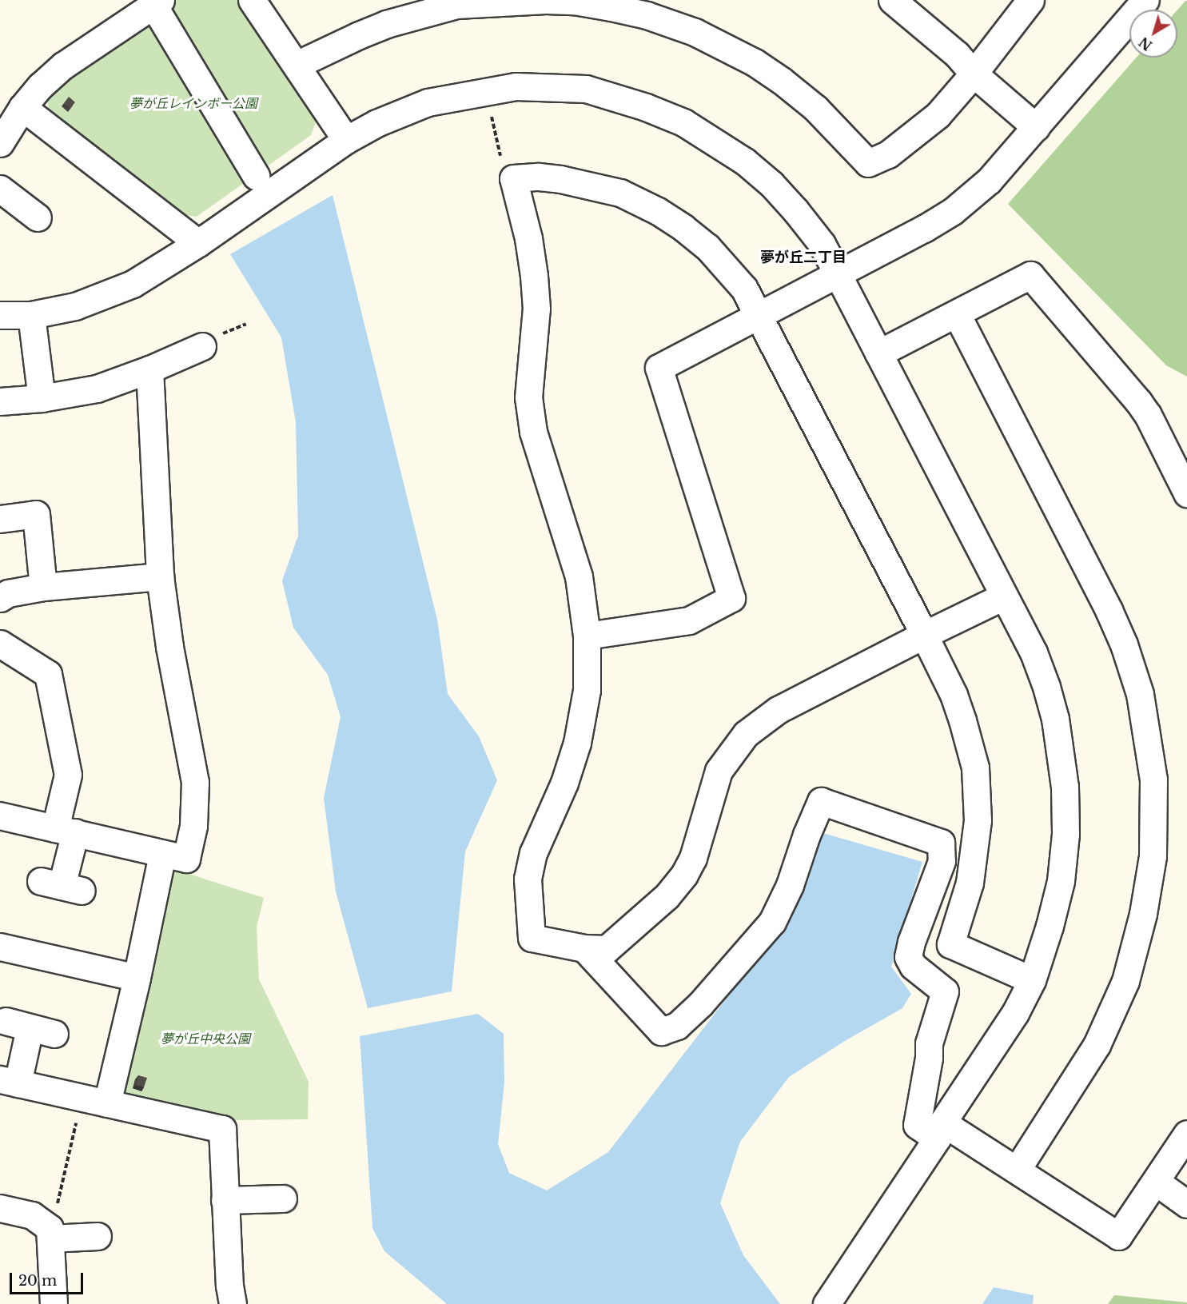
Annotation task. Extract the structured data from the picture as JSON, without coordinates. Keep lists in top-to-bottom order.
{
  "districts": ["夢が丘二丁目"],
  "parks": ["夢が丘レインボー公園", "夢が丘中央公園"],
  "scale_bar": "20 m",
  "north": "bottom left"
}
